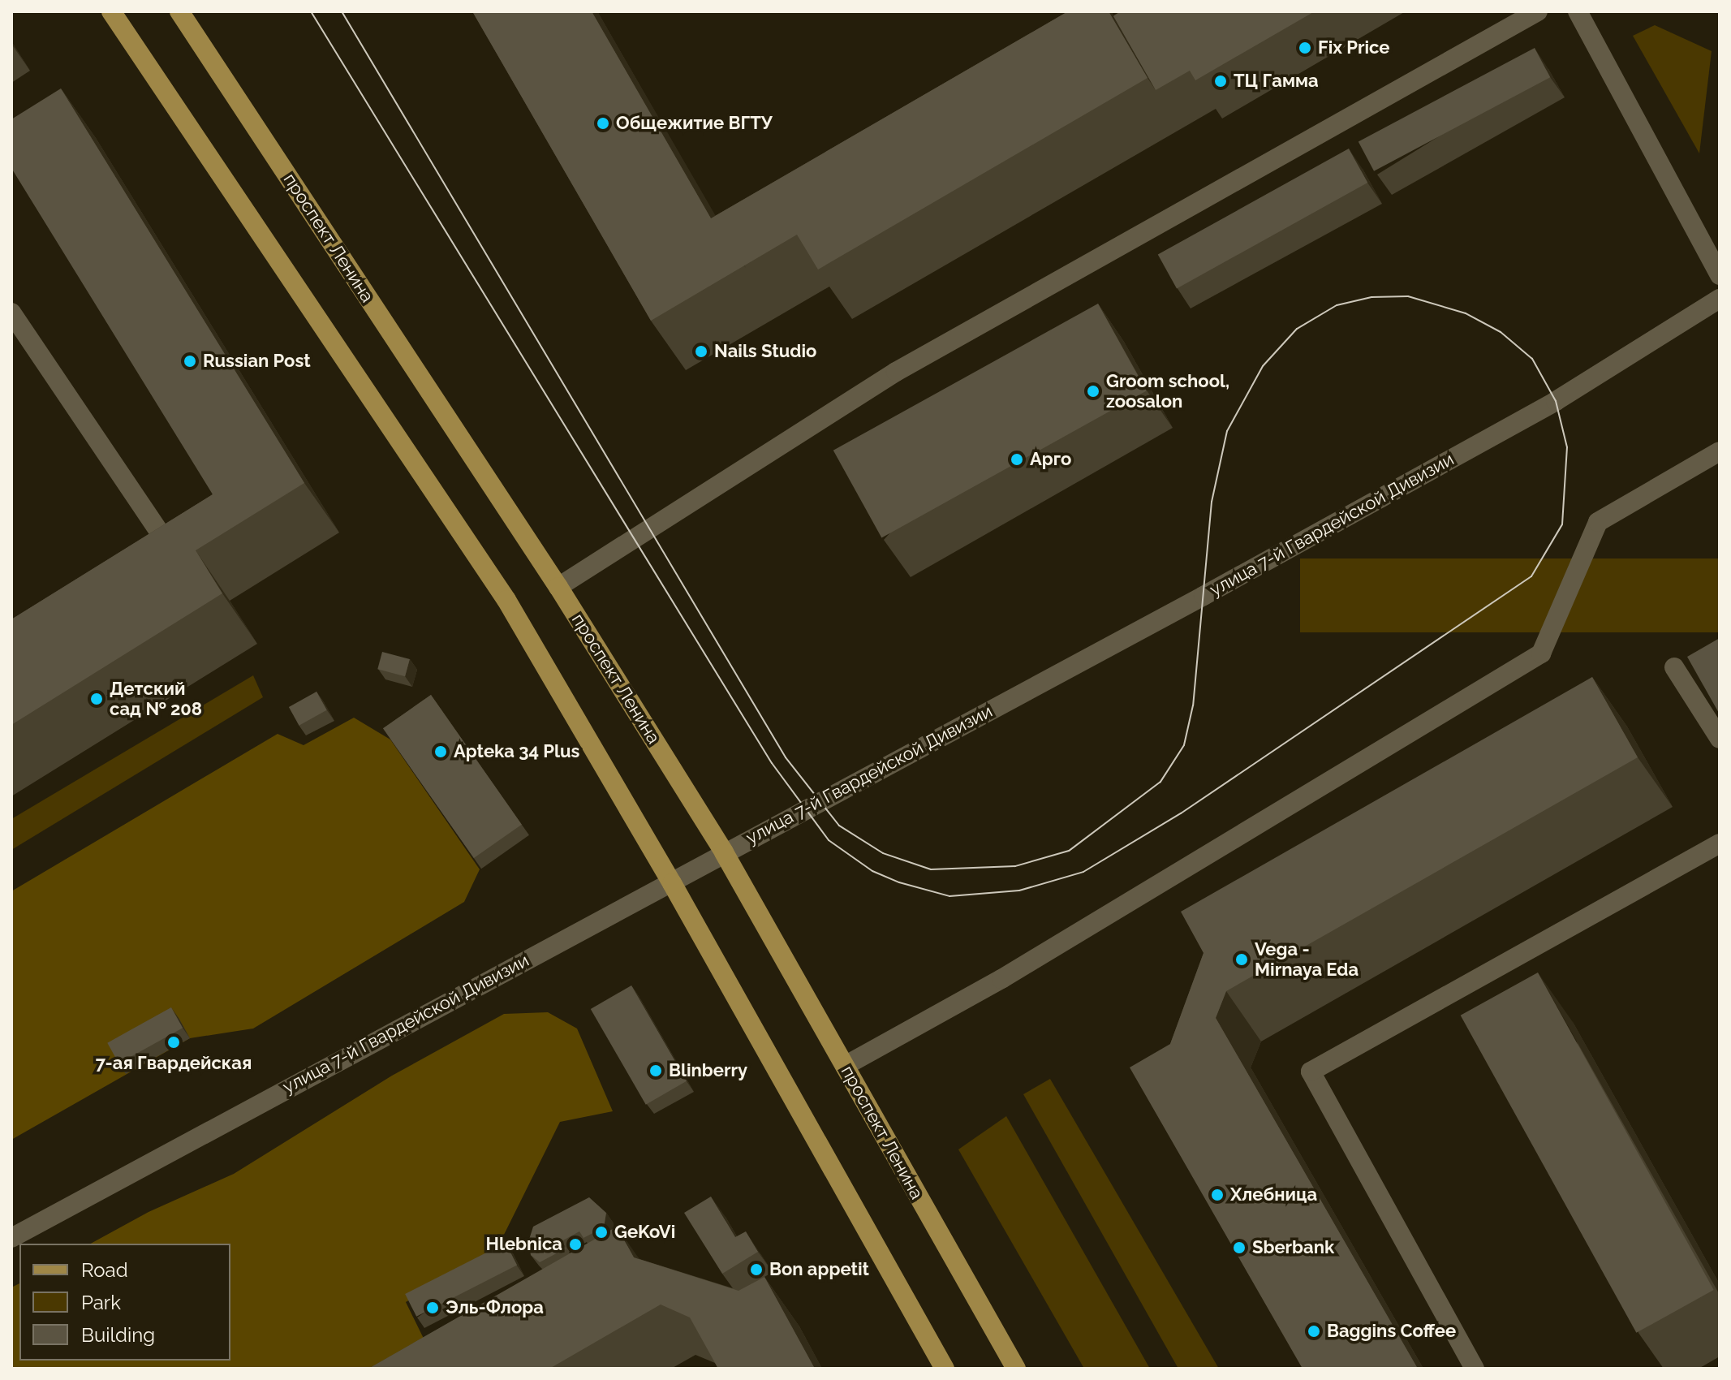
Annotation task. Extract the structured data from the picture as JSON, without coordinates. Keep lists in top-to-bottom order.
{
  "streets": {
    "main road": ["проспект Ленина"],
    "street": ["улица 7-й Гвардейской Дивизии"]
  },
  "crossings": [
    ["проспект Ленина", "улица 7-й Гвардейской Дивизии"]
  ],
  "places": [
    "Fix Price",
    "ТЦ Гамма",
    "Общежитие ВГТУ",
    "Nails Studio",
    "Russian Post",
    "Groom school, zoosalon",
    "Арго",
    "Детский сад № 208",
    "Apteka 34 Plus",
    "Vega - Mirnaya Eda",
    "7-ая Гвардейская",
    "Blinberry",
    "Хлебница",
    "GeKoVi",
    "Hlebnica",
    "Sberbank",
    "Bon appetit",
    "Эль-Флора",
    "Baggins Coffee"
  ],
  "legend": ["Road", "Park", "Building"]
}
